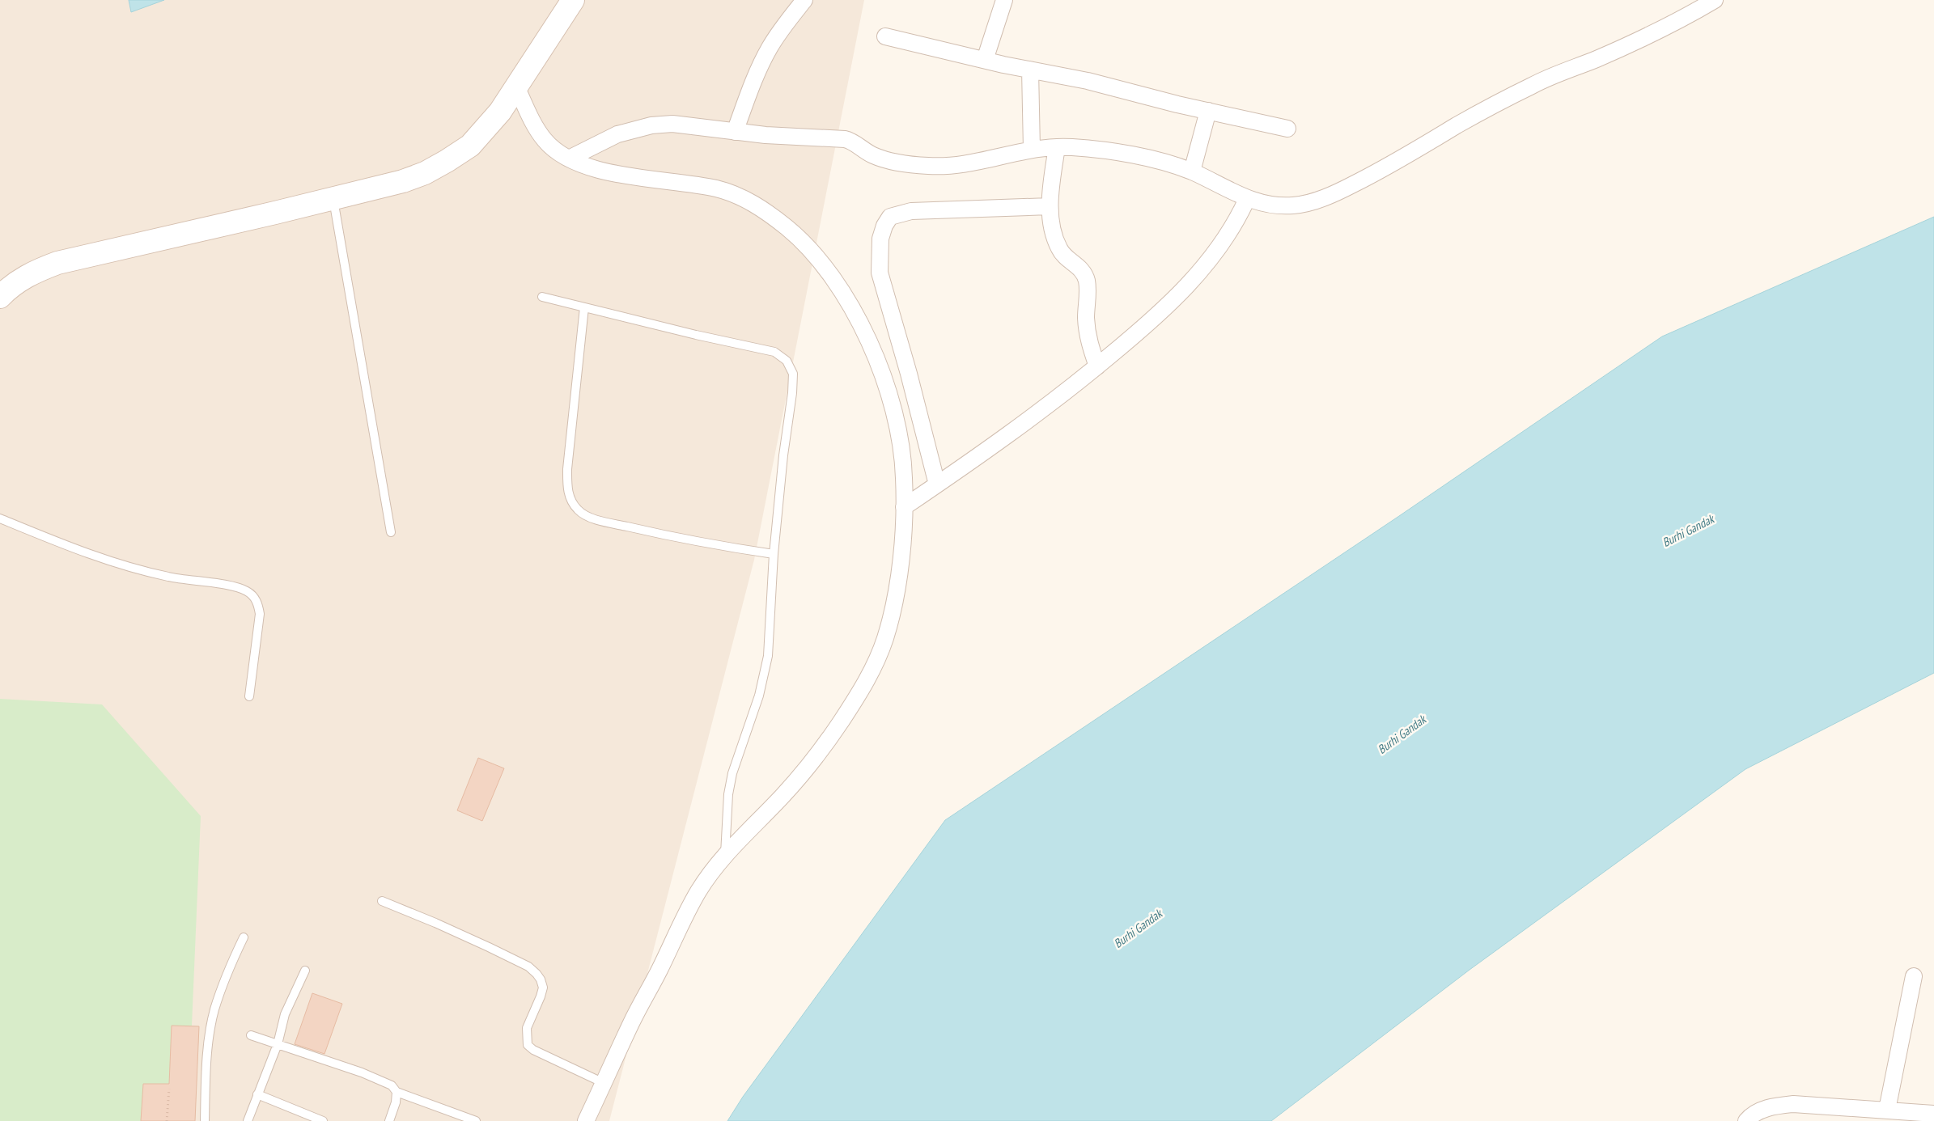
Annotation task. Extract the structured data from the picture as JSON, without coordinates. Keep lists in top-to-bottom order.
{
  "water": ["Burhi Gandak"]
}
